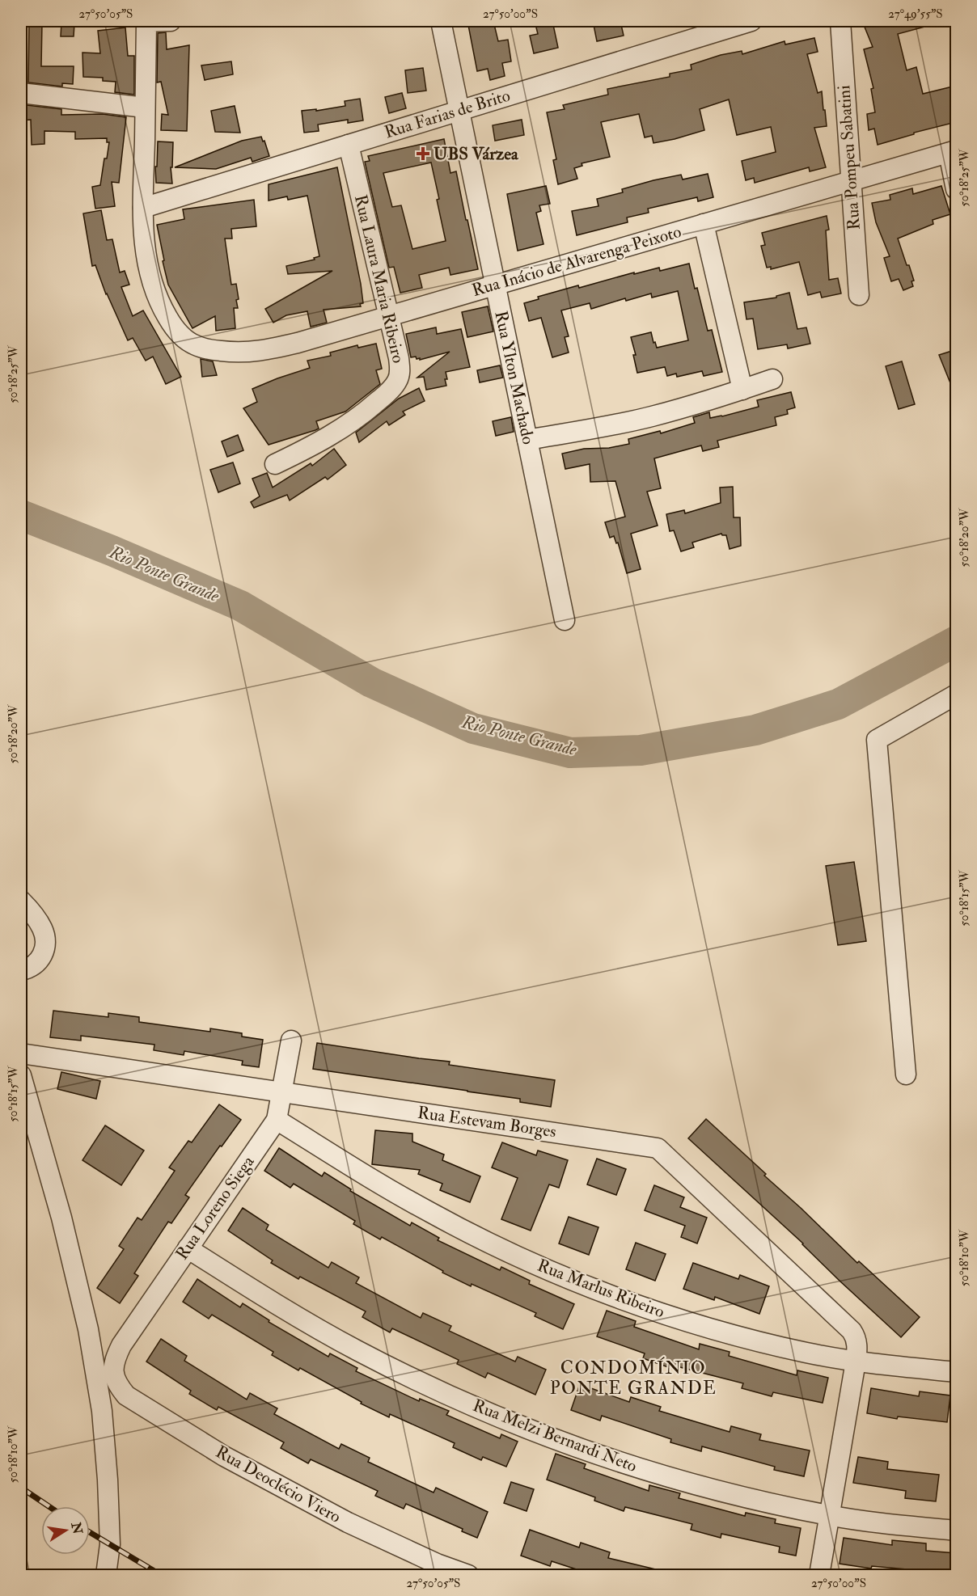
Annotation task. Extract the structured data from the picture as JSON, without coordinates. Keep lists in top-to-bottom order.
{
  "streets": {
    "street": [
      "Rua Farias de Brito",
      "Rua Pompeu Sabatini",
      "Rua Inácio de Alvarenga Peixoto",
      "Rua Laura Maria Ribeiro",
      "Rua Ylton Machado",
      "Rua Estevam Borges",
      "Rua Loreno Siega",
      "Rua Marlus Ribeiro",
      "Rua Melzi Bernardi Neto",
      "Rua Deoclécio Viero"
    ]
  },
  "crossings": [
    ["Rua Farias de Brito", "Rua Inácio de Alvarenga Peixoto"],
    ["Rua Farias de Brito", "Rua Laura Maria Ribeiro"],
    ["Rua Farias de Brito", "Rua Ylton Machado"],
    ["Rua Pompeu Sabatini", "Rua Inácio de Alvarenga Peixoto"],
    ["Rua Inácio de Alvarenga Peixoto", "Rua Laura Maria Ribeiro"],
    ["Rua Inácio de Alvarenga Peixoto", "Rua Ylton Machado"],
    ["Rua Estevam Borges", "Rua Loreno Siega"],
    ["Rua Estevam Borges", "Rua Marlus Ribeiro"],
    ["Rua Estevam Borges", "Rua Melzi Bernardi Neto"],
    ["Rua Loreno Siega", "Rua Marlus Ribeiro"],
    ["Rua Loreno Siega", "Rua Melzi Bernardi Neto"],
    ["Rua Loreno Siega", "Rua Deoclécio Viero"]
  ],
  "districts": ["CONDOMÍNIO PONTE GRANDE"],
  "water": ["Rio Ponte Grande"],
  "places": {
    "health": ["UBS Várzea"]
  },
  "north": "right",
  "coordinates": [
    "27°50'05\"S",
    "27°50'00\"S",
    "27°49'55\"S",
    "50°18'25\"W",
    "50°18'20\"W",
    "50°18'15\"W",
    "50°18'10\"W"
  ]
}
